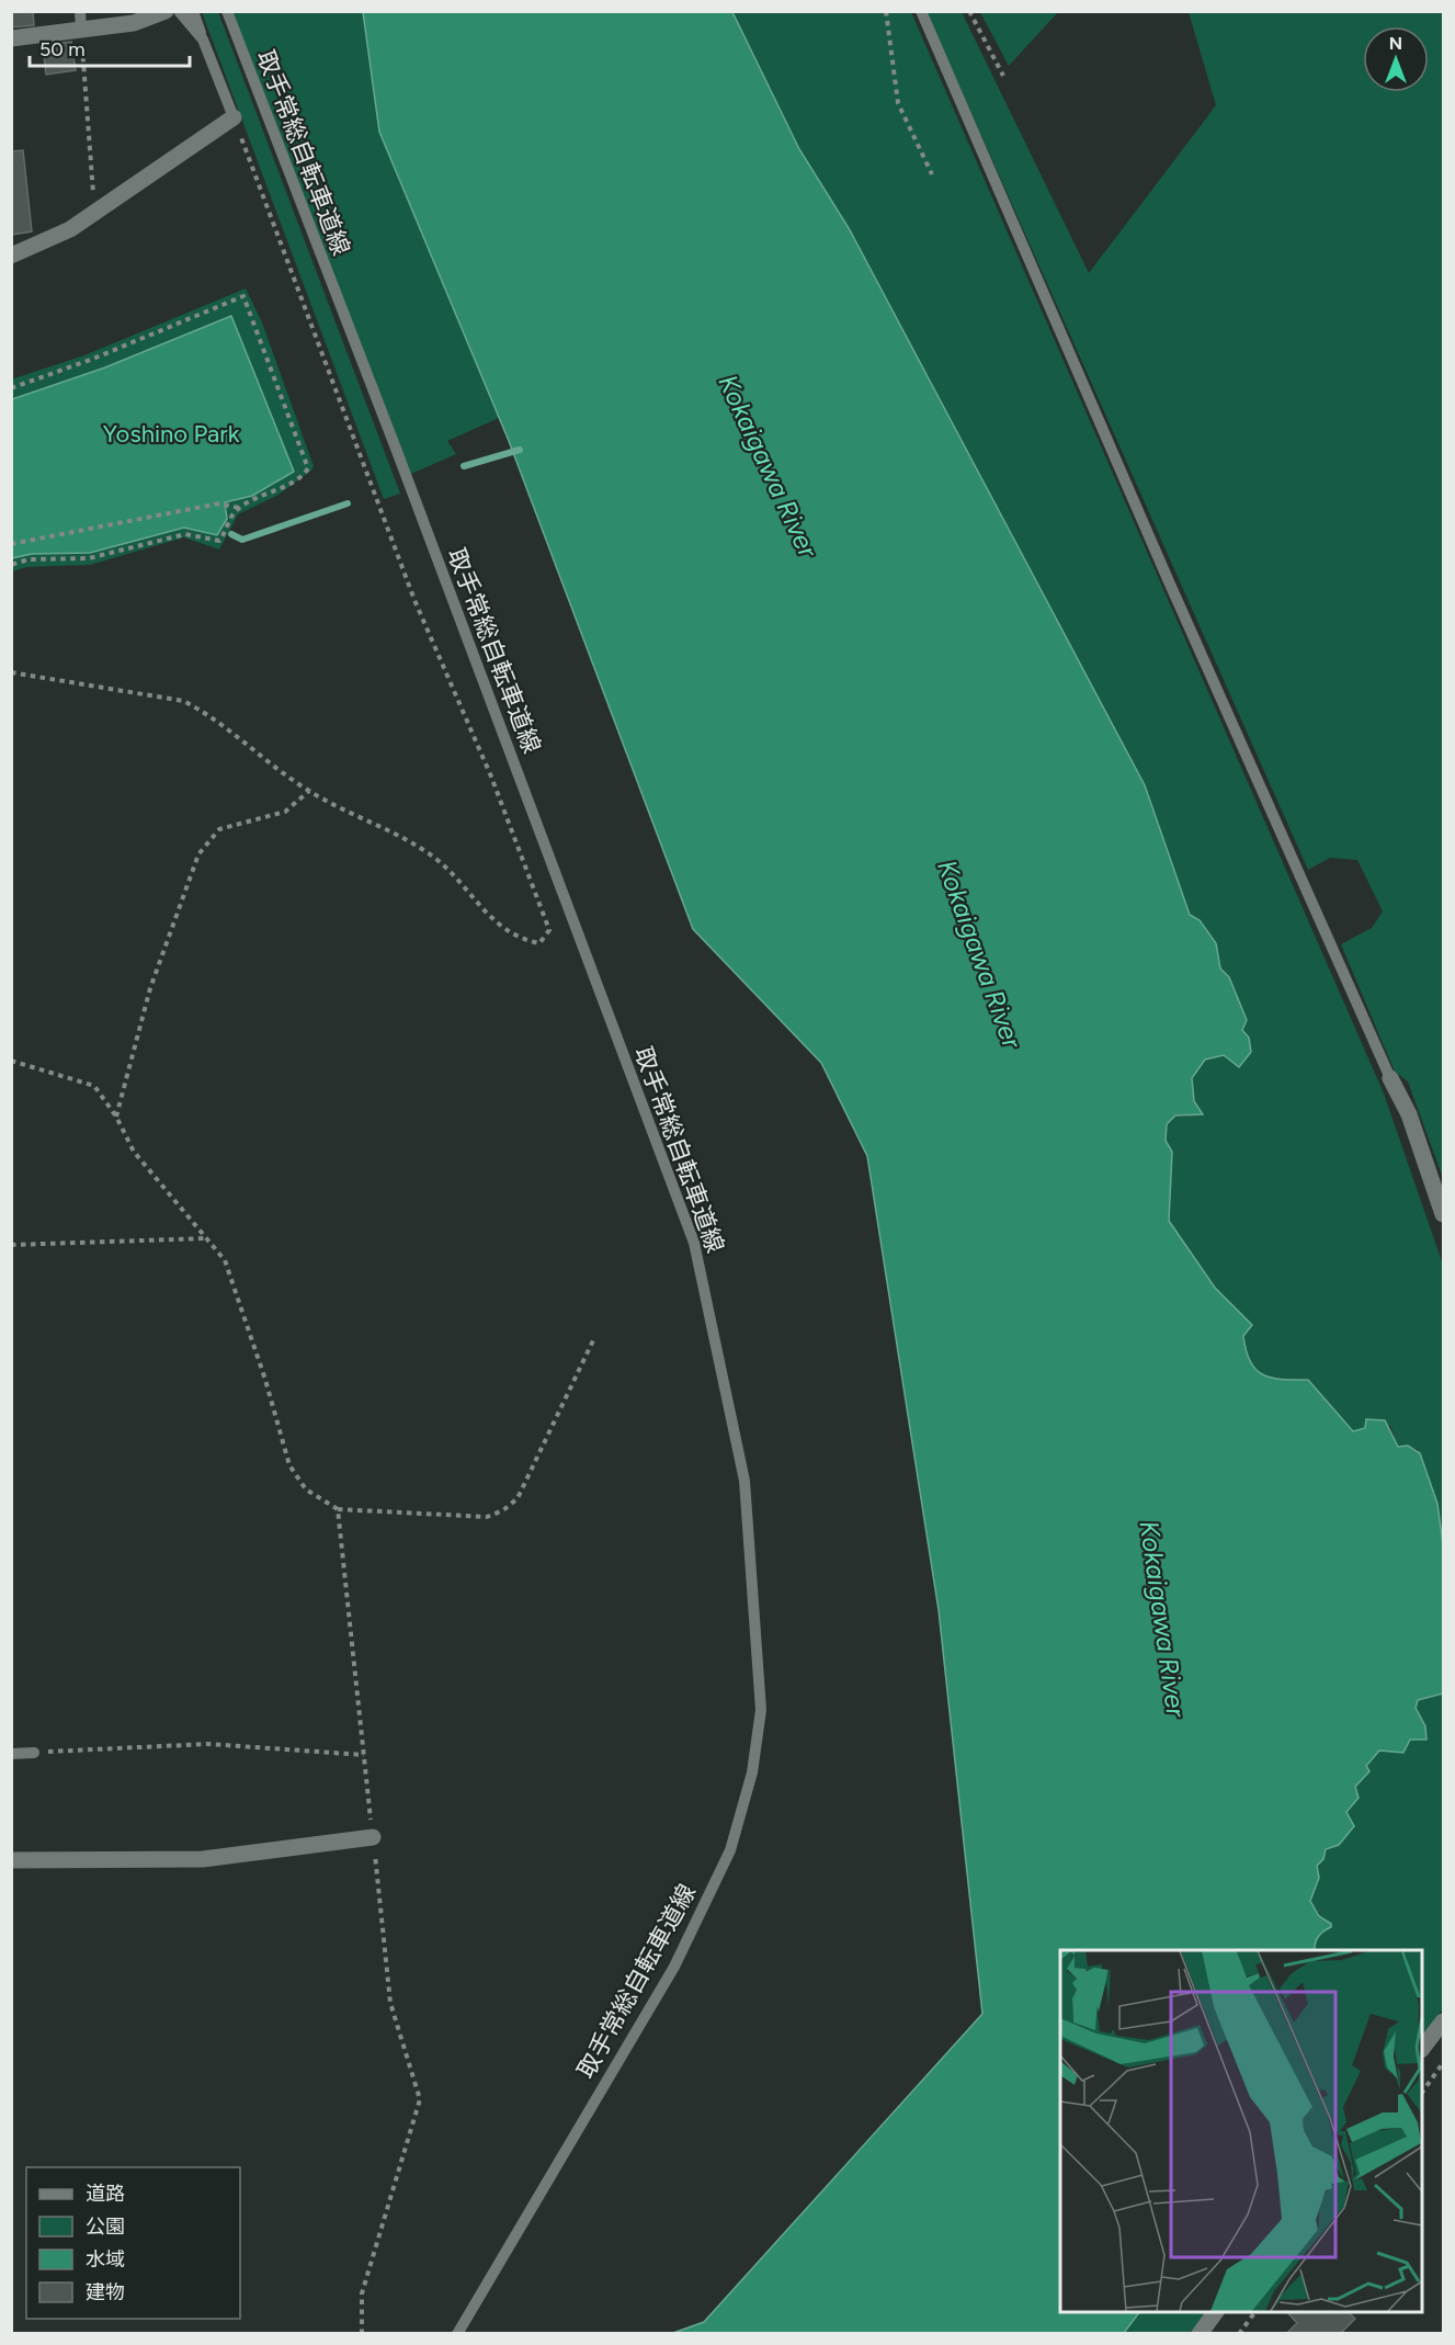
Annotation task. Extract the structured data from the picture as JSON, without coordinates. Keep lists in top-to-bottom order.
{
  "streets": {
    "lane": ["取手常総自転車道線"]
  },
  "water": ["Kokaigawa River"],
  "parks": ["Yoshino Park"],
  "legend": [
    "道路",
    "公園",
    "水域",
    "建物"
  ],
  "scale_bar": "50 m",
  "north": "top"
}
